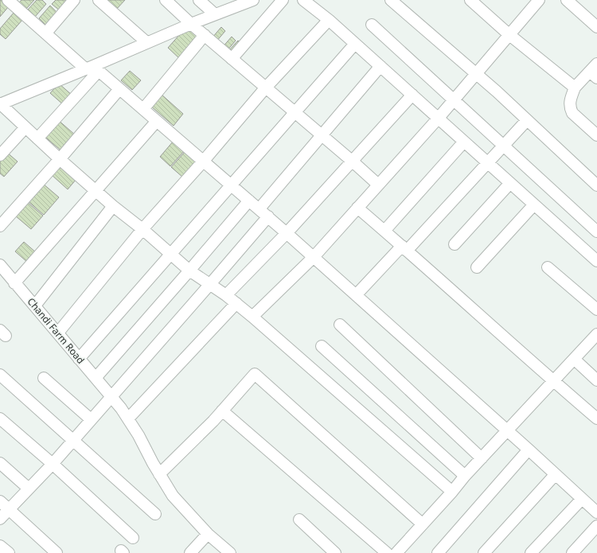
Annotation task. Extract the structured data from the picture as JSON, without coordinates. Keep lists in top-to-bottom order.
{
  "streets": {
    "street": ["Chandi Farm Road"]
  }
}
